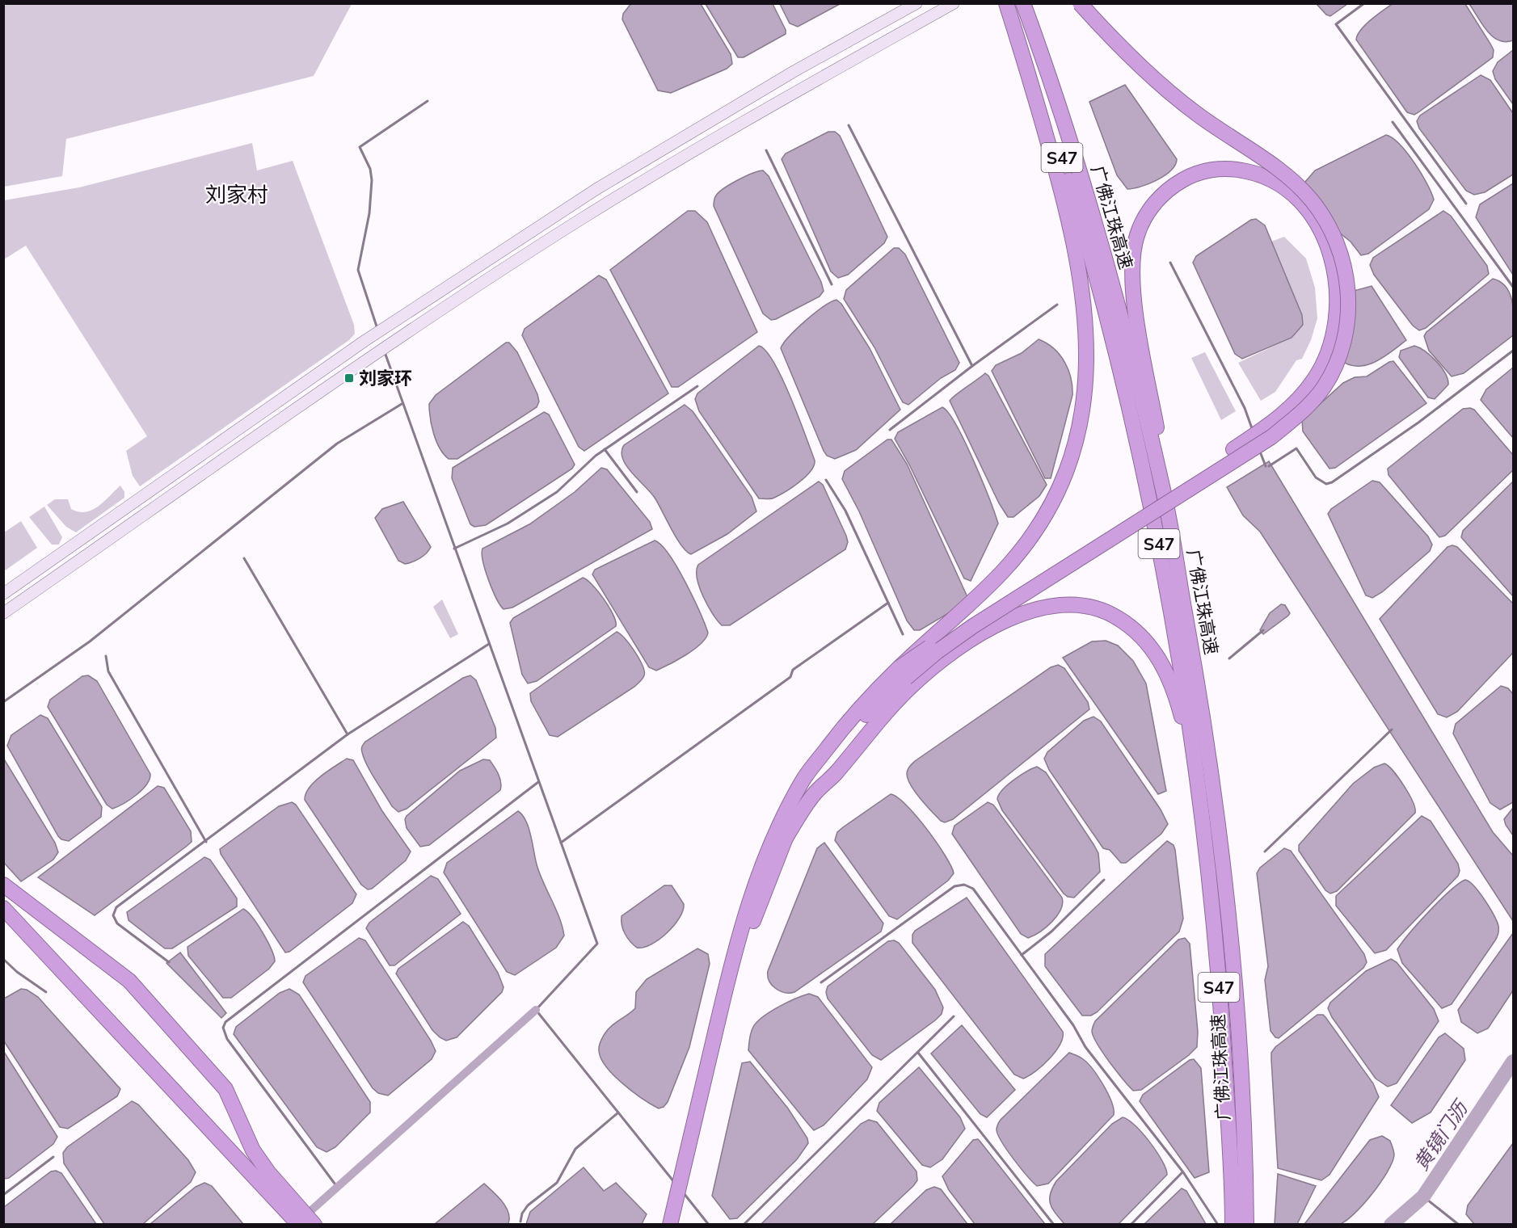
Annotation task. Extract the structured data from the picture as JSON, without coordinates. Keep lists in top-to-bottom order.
{
  "streets": {
    "highway": ["S47", "广佛江珠高速"]
  },
  "districts": ["刘家村"],
  "water": ["黄镜门沥"],
  "places": {
    "transit": ["刘家环"]
  }
}
